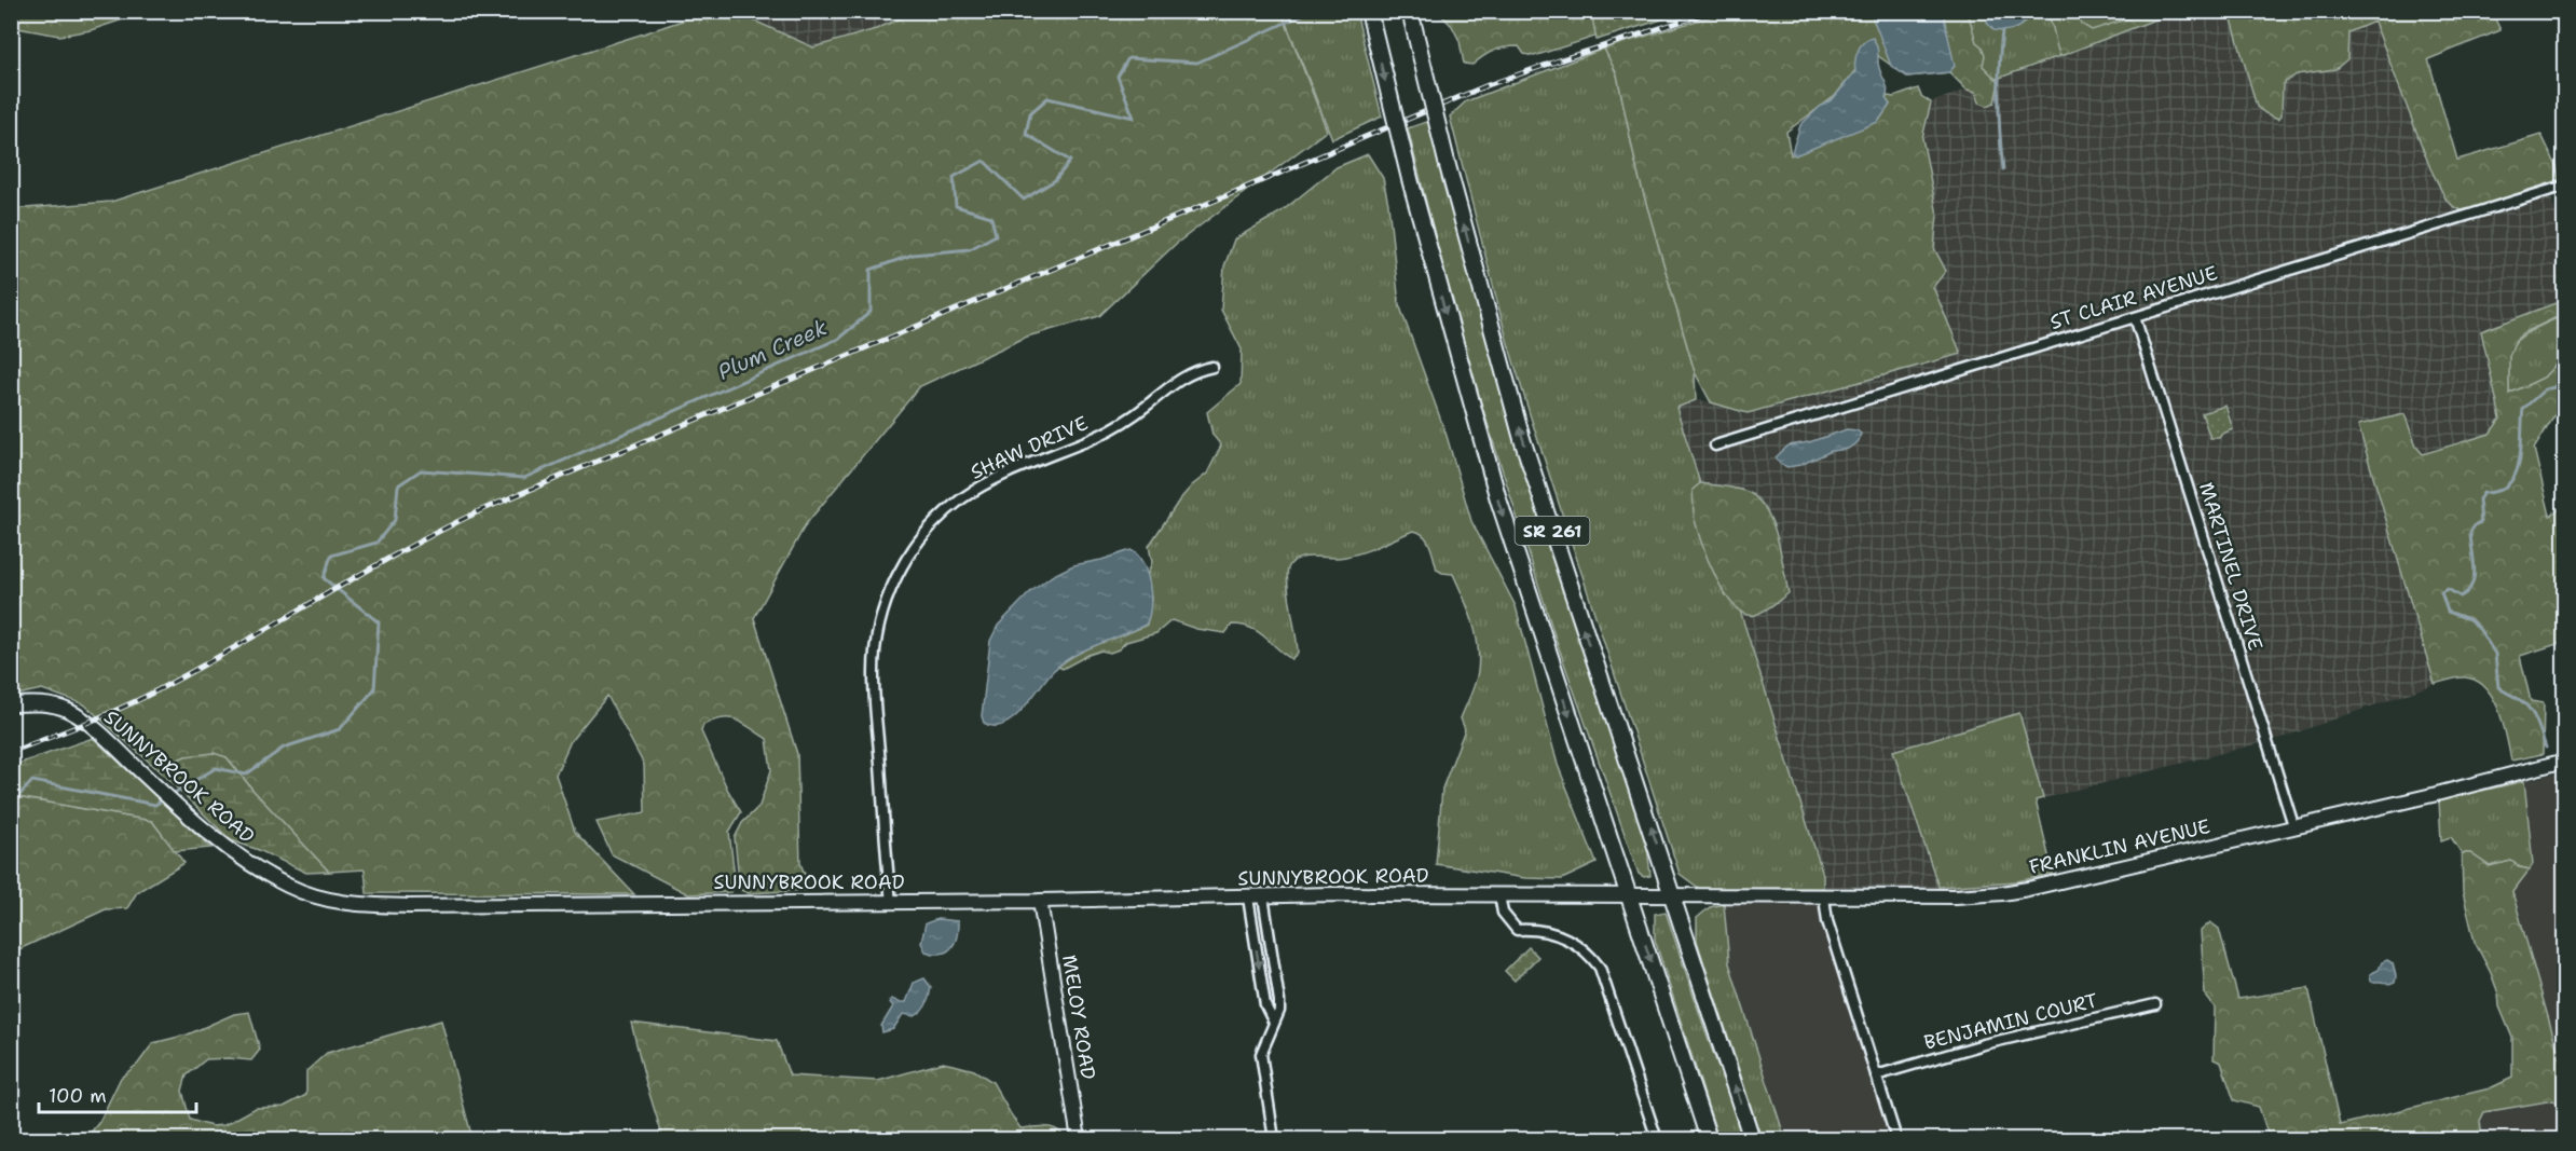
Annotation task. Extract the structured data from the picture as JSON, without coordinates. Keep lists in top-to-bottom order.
{
  "streets": {
    "main road": ["SR 261"],
    "street": [
      "ST CLAIR AVENUE",
      "SHAW DRIVE",
      "MARTINEL DRIVE",
      "SUNNYBROOK ROAD",
      "FRANKLIN AVENUE",
      "MELOY ROAD",
      "BENJAMIN COURT"
    ]
  },
  "crossings": [
    ["ST CLAIR AVENUE", "MARTINEL DRIVE"],
    ["SHAW DRIVE", "SUNNYBROOK ROAD"],
    ["SR 261", "SUNNYBROOK ROAD"],
    ["SR 261", "FRANKLIN AVENUE"],
    ["MARTINEL DRIVE", "FRANKLIN AVENUE"],
    ["SUNNYBROOK ROAD", "FRANKLIN AVENUE"],
    ["SUNNYBROOK ROAD", "MELOY ROAD"]
  ],
  "water": ["Plum Creek"],
  "scale_bar": "100 m"
}
